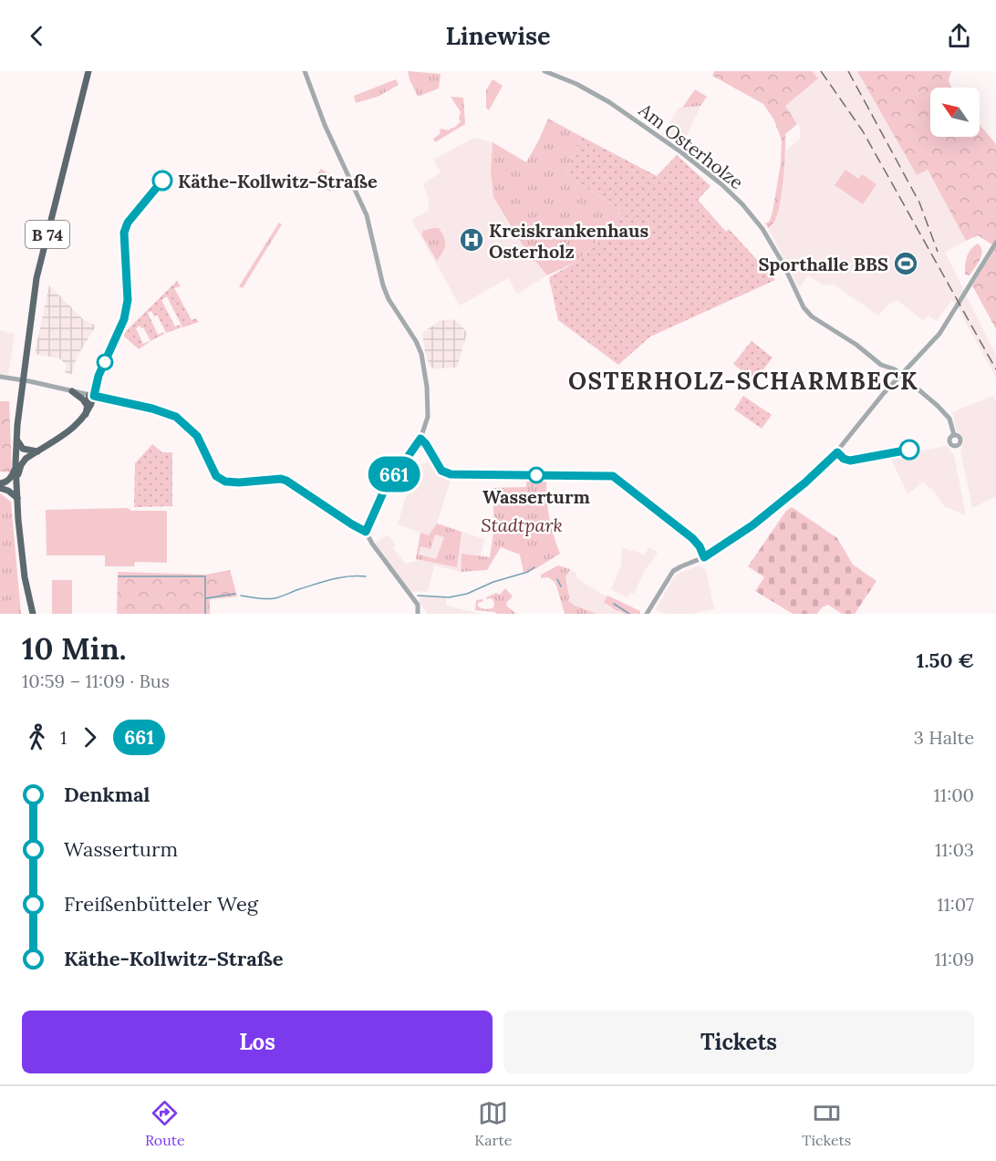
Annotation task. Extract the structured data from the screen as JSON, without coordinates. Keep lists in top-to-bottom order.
{
  "streets": {
    "main road": ["B 74"],
    "street": ["Am Osterholze"]
  },
  "districts": ["OSTERHOLZ-SCHARMBECK"],
  "parks": ["Stadtpark"],
  "places": {
    "other": ["Käthe-Kollwitz-Straße", "Wasserturm"],
    "hospital": ["Kreiskrankenhaus Osterholz"],
    "sports": ["Sporthalle BBS"]
  },
  "lines": ["bus line 661"],
  "north": "top left",
  "page": {
    "header": "Linewise",
    "on_map": "661",
    "heading": ["10 Min.", "10:59 – 11:09 · Bus", "1.50 €"],
    "legs": ["1", "661", "3 Halte"],
    "list": [
      {
        "name": "Denkmal",
        "value": "11:00"
      },
      {
        "name": "Wasserturm",
        "value": "11:03"
      },
      {
        "name": "Freißenbütteler Weg",
        "value": "11:07"
      },
      {
        "name": "Käthe-Kollwitz-Straße",
        "value": "11:09"
      }
    ],
    "buttons": ["Los", "Tickets"],
    "tabs": ["Route", "Karte", "Tickets"]
  }
}
